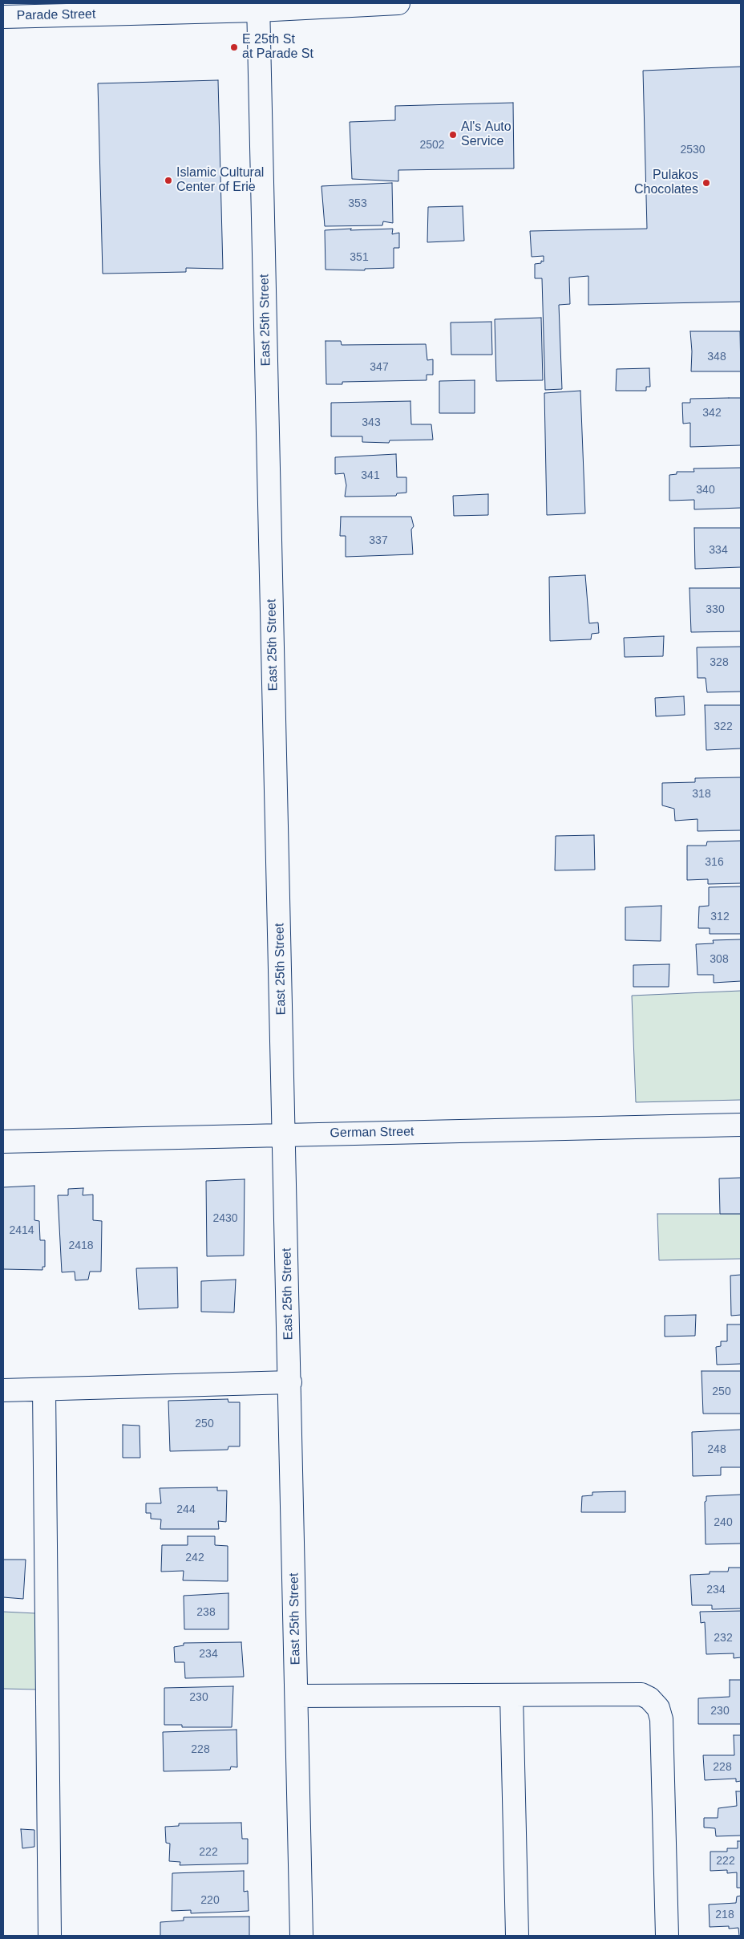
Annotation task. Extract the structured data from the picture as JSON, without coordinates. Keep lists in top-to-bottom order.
{
  "streets": {
    "street": ["Parade Street", "East 25th Street", "German Street"]
  },
  "crossings": [
    ["Parade Street", "East 25th Street"],
    ["East 25th Street", "German Street"]
  ],
  "places": [
    "E 25th St at Parade St",
    "Al's Auto Service",
    "Islamic Cultural Center of Erie",
    "Pulakos Chocolates"
  ],
  "house_numbers": [
    "2502",
    "2530",
    "353",
    "351",
    "348",
    "347",
    "342",
    "343",
    "341",
    "340",
    "337",
    "334",
    "330",
    "328",
    "322",
    "318",
    "316",
    "312",
    "308",
    "2430",
    "2414",
    "2418",
    "250",
    "250",
    "248",
    "244",
    "240",
    "242",
    "234",
    "238",
    "232",
    "234",
    "230",
    "230",
    "228",
    "228",
    "222",
    "222",
    "220",
    "218"
  ]
}
